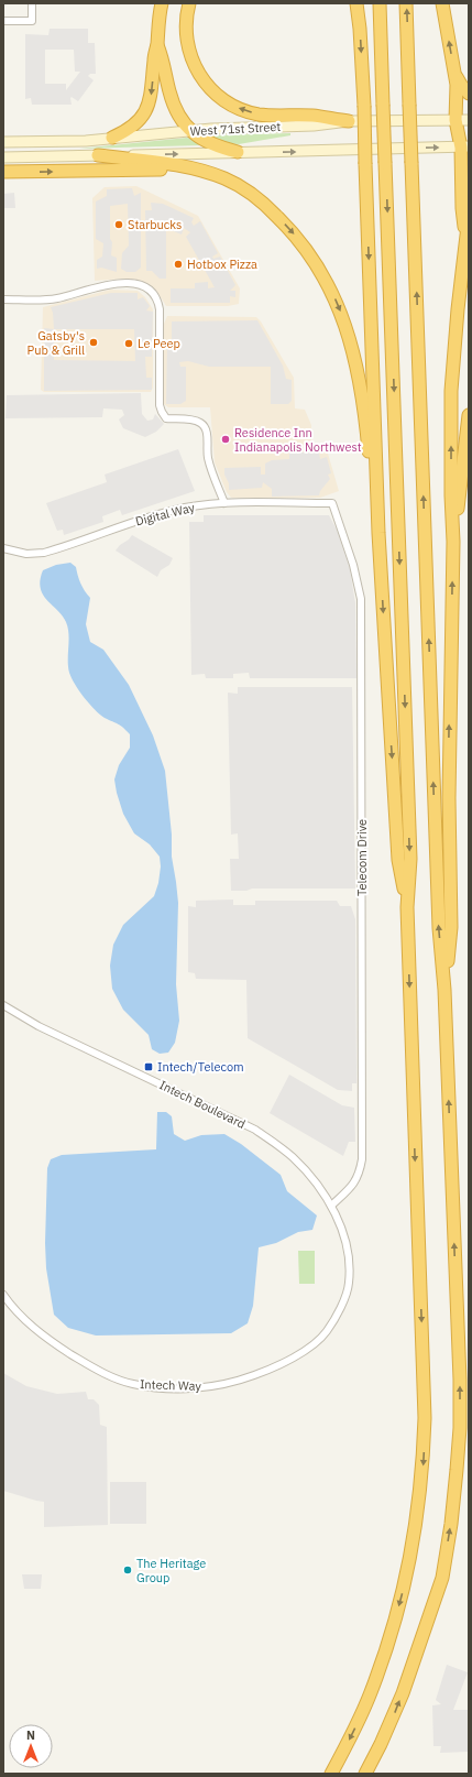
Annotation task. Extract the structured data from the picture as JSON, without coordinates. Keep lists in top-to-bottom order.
{
  "streets": {
    "main road": ["West 71st Street"],
    "street": [
      "Digital Way",
      "Telecom Drive",
      "Intech Boulevard",
      "Intech Way"
    ]
  },
  "crossings": [
    ["Digital Way", "Telecom Drive"],
    ["Telecom Drive", "Intech Boulevard"],
    ["Intech Boulevard", "Intech Way"]
  ],
  "places": {
    "other": [
      "Starbucks",
      "Hotbox Pizza",
      "Gatsby's Pub & Grill",
      "Le Peep",
      "Residence Inn Indianapolis Northwest",
      "The Heritage Group"
    ],
    "transit": ["Intech/Telecom"]
  },
  "north": "top"
}
